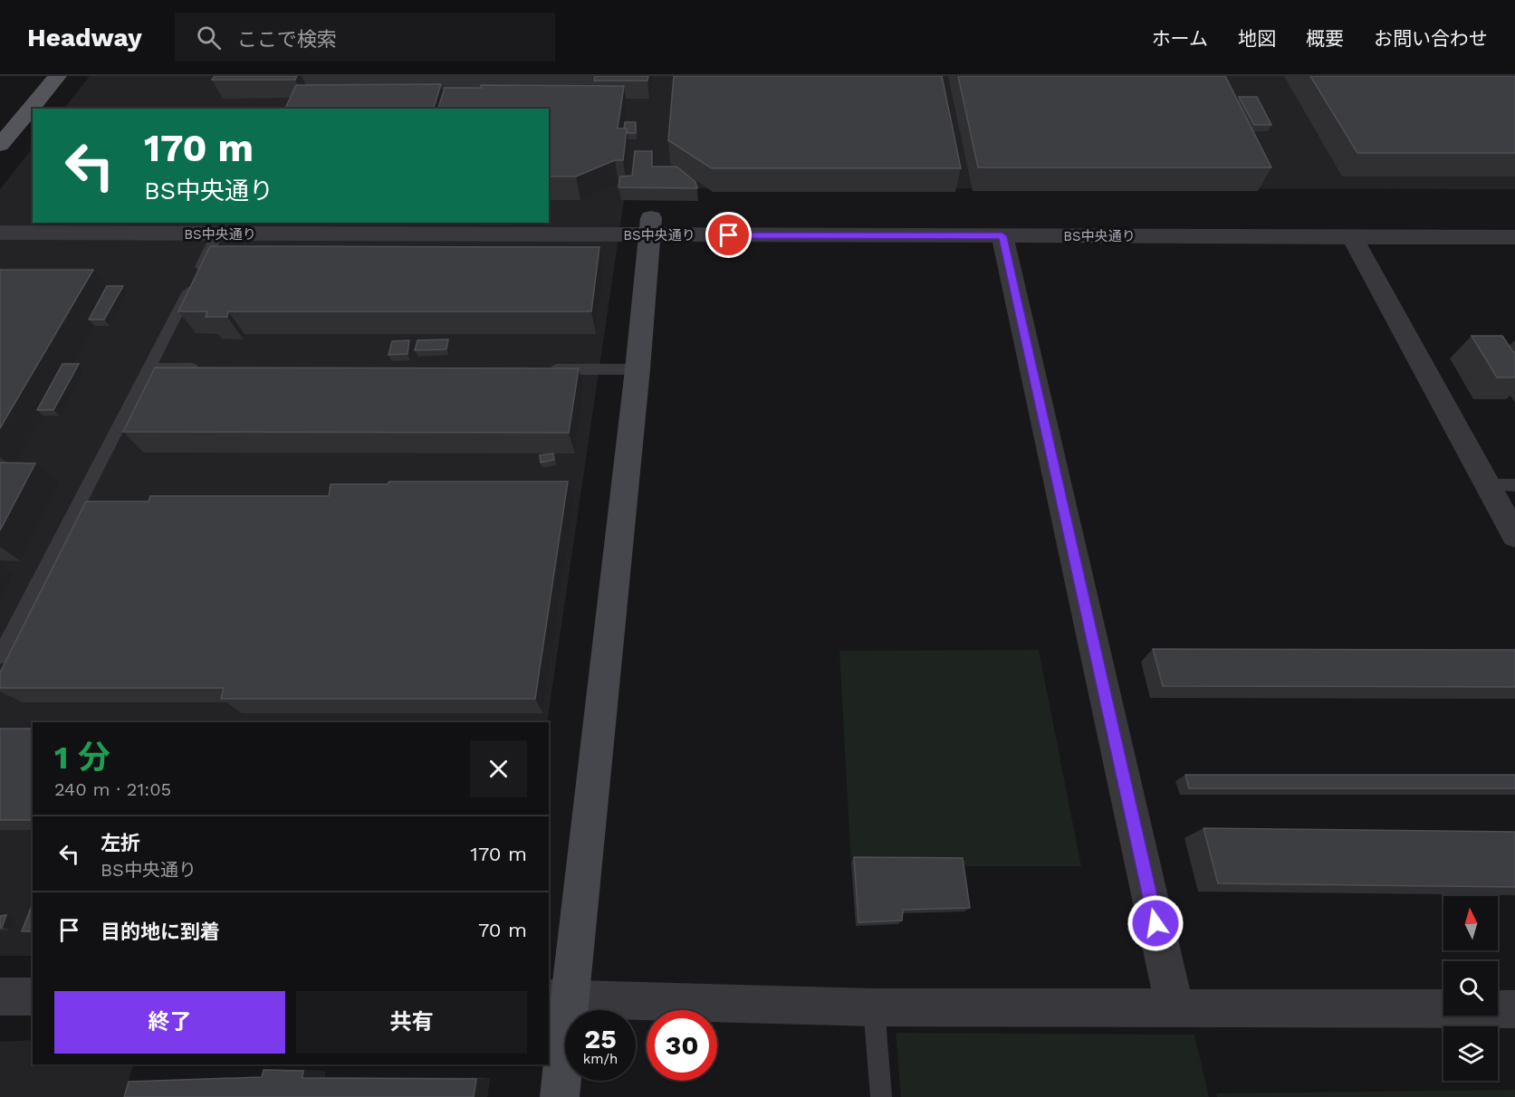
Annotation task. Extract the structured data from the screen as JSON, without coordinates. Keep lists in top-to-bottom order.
{
  "streets": {
    "street": ["BS中央通り"]
  },
  "north": "top",
  "page": {
    "header": "Headway",
    "search": "ここで検索",
    "nav": [
      "ホーム",
      "地図",
      "概要",
      "お問い合わせ"
    ],
    "turn": ["170 m", "BS中央通り"],
    "heading": ["1 分", "240 m · 21:05"],
    "list": [
      {
        "name": "左折",
        "note": "BS中央通り",
        "value": "170 m"
      },
      {
        "name": "目的地に到着",
        "value": "70 m"
      }
    ],
    "buttons": ["終了", "共有"],
    "speed": "25 km/h",
    "limit": "30"
  }
}
